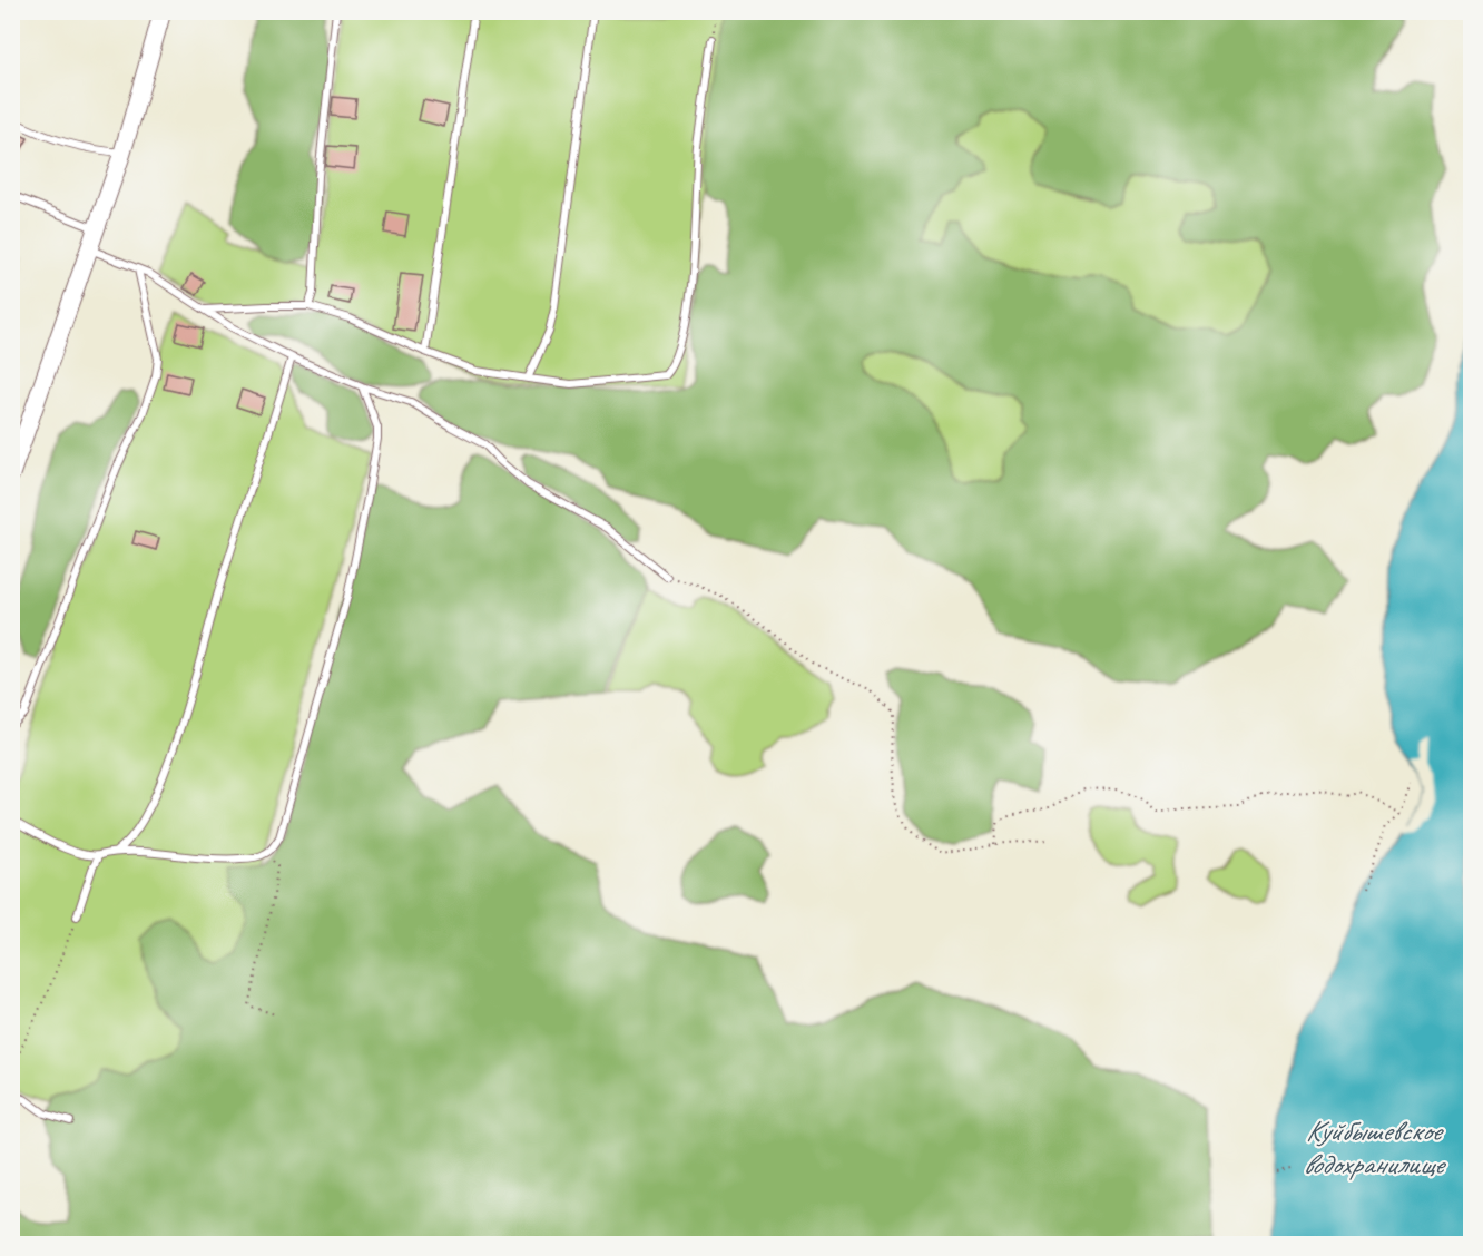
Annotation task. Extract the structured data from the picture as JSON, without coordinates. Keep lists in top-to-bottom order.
{
  "water": ["Куйбышевское водохранилище"]
}
